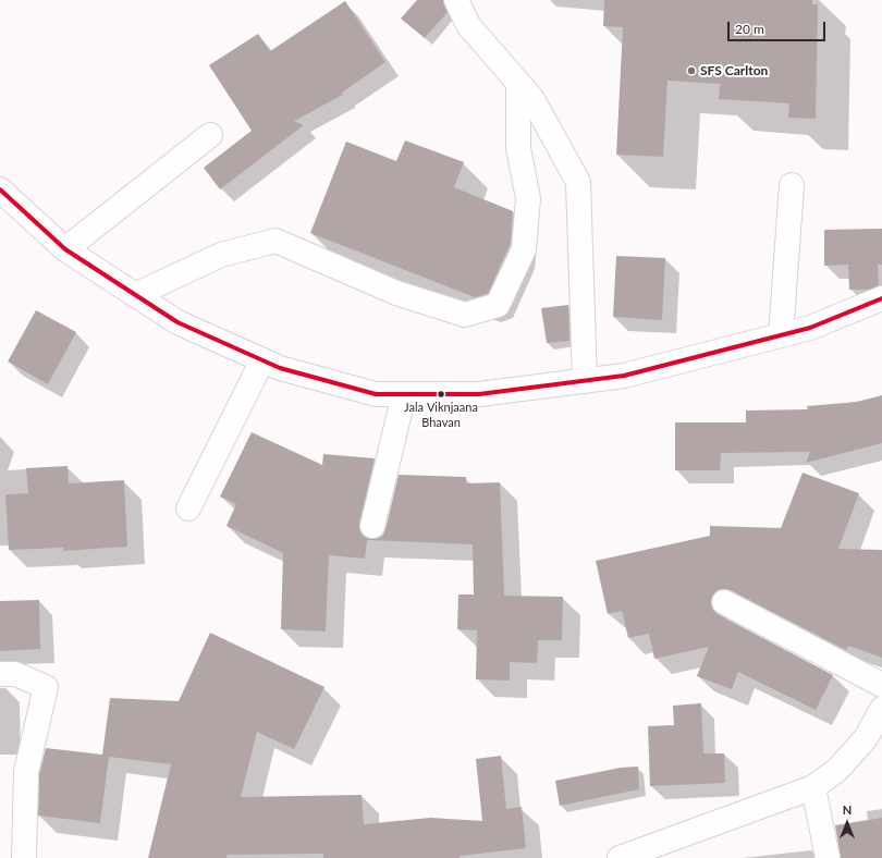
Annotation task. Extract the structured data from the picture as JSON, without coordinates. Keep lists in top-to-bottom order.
{
  "places": ["SFS Carlton", "Jala Viknjaana Bhavan"],
  "scale_bar": "20 m",
  "north": "top"
}
